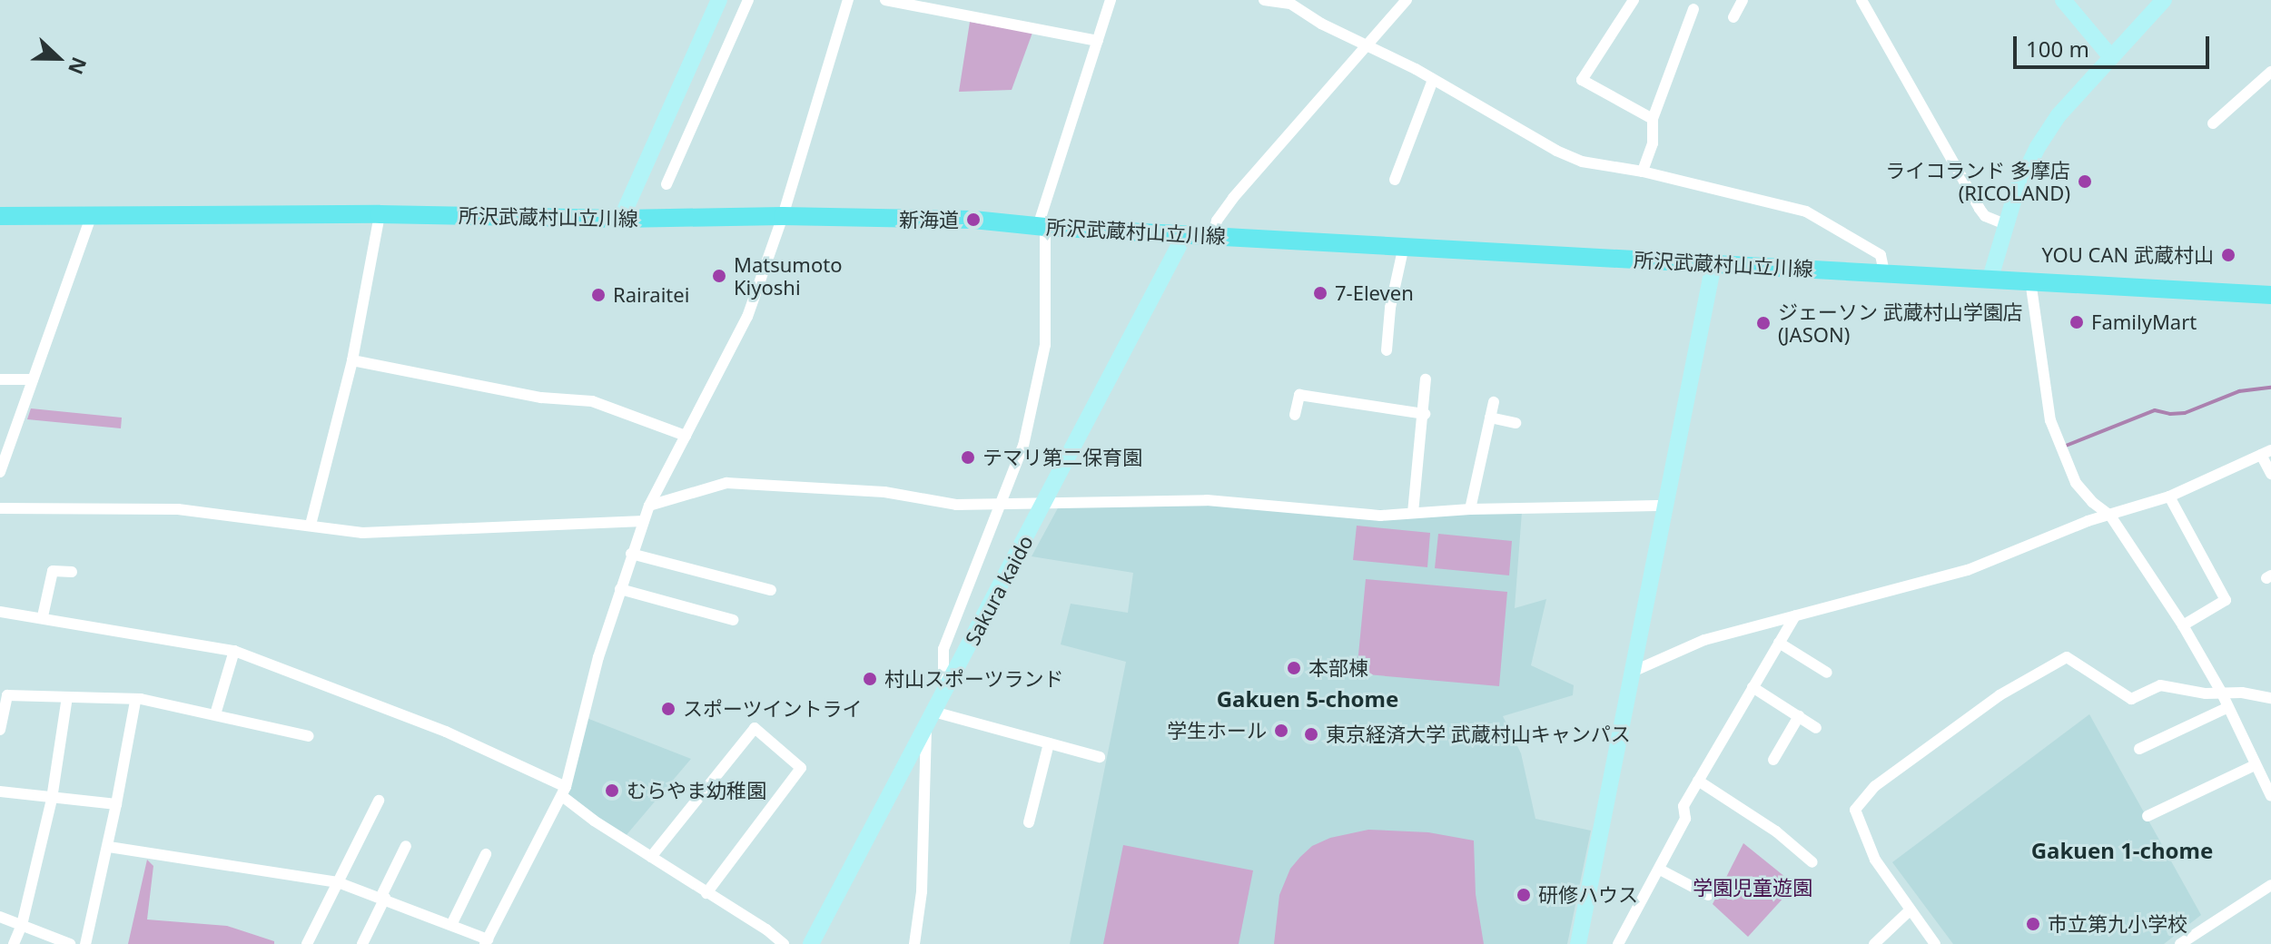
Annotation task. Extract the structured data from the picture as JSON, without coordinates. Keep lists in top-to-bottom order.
{
  "streets": {
    "main road": ["所沢武蔵村山立川線"],
    "street": ["Sakura kaido"]
  },
  "crossings": [
    ["所沢武蔵村山立川線", "Sakura kaido"]
  ],
  "districts": ["Gakuen 5-chome", "Gakuen 1-chome"],
  "parks": ["学園児童遊園"],
  "places": [
    "ライコランド 多摩店 (RICOLAND)",
    "新海道",
    "YOU CAN 武蔵村山",
    "Matsumoto Kiyoshi",
    "7-Eleven",
    "Rairaitei",
    "FamilyMart",
    "ジェーソン 武蔵村山学園店 (JASON)",
    "テマリ第二保育園",
    "本部棟",
    "村山スポーツランド",
    "スポーツイントライ",
    "学生ホール",
    "東京経済大学 武蔵村山キャンパス",
    "むらやま幼稚園",
    "研修ハウス",
    "市立第九小学校"
  ],
  "scale_bar": "100 m",
  "north": "right"
}
